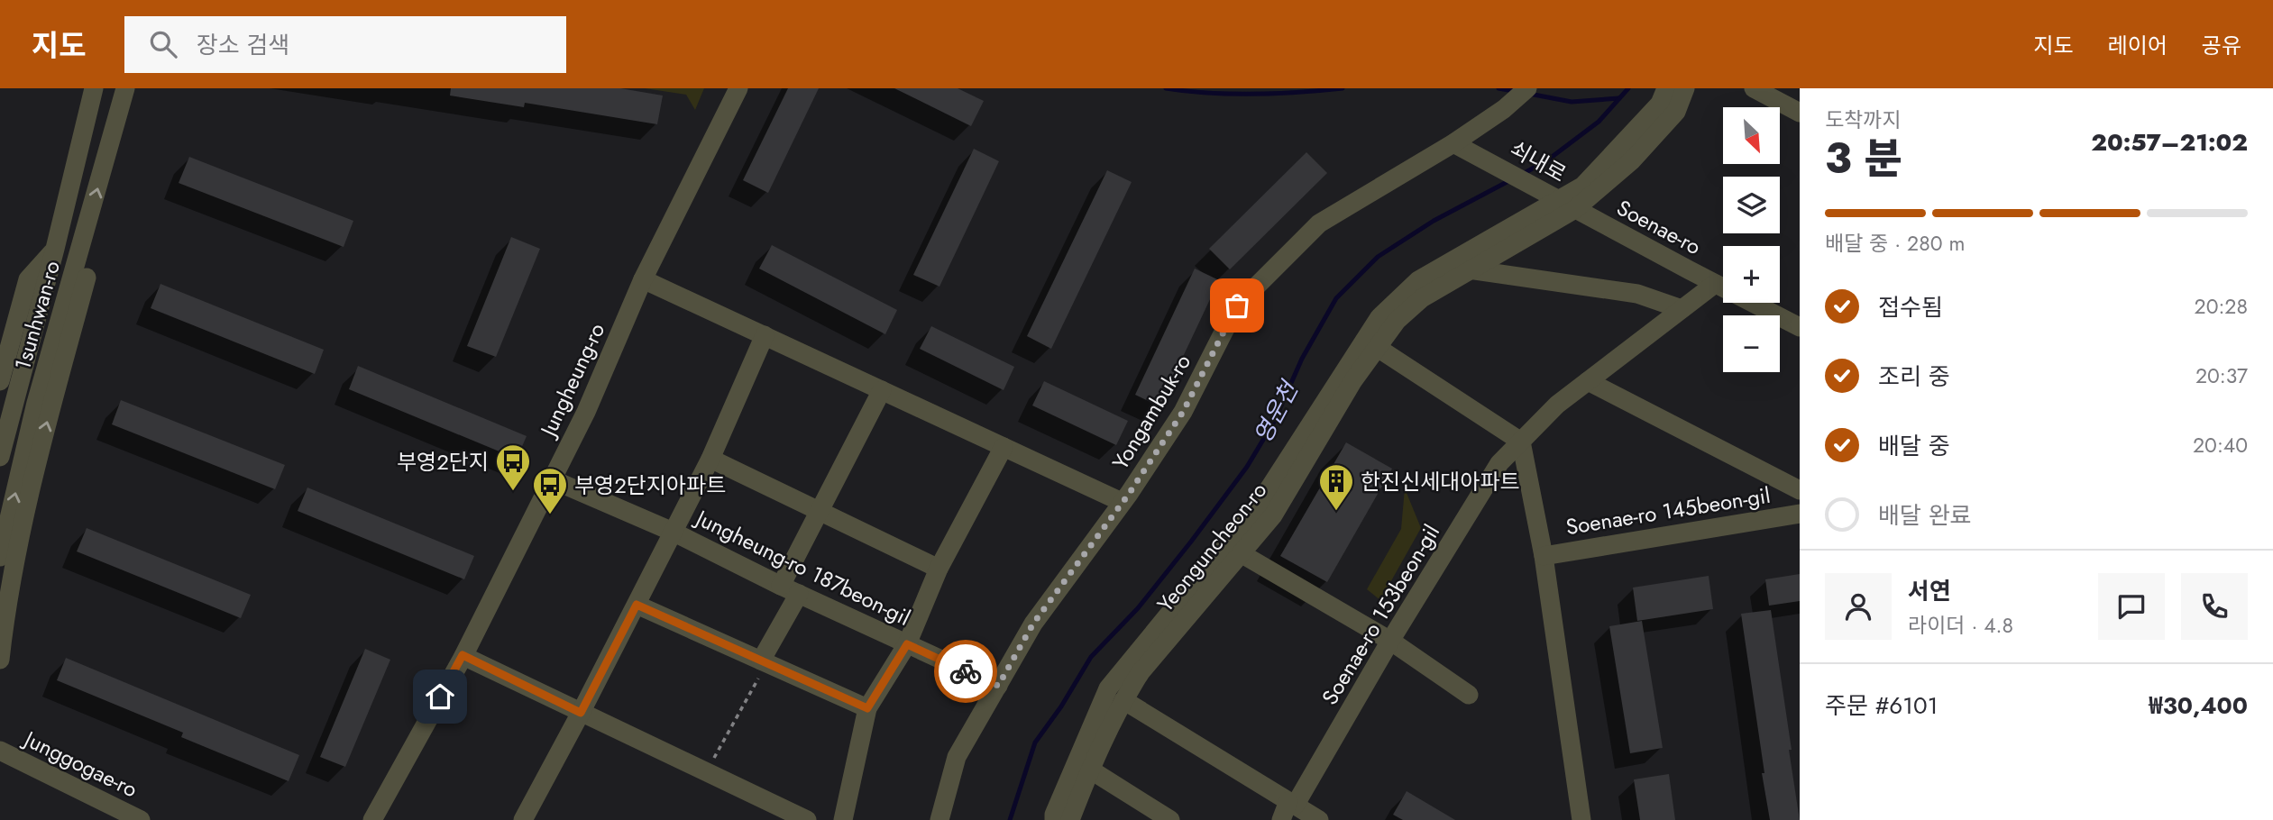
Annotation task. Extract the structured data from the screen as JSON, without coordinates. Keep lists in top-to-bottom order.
{
  "streets": {
    "street": [
      "쇠내로",
      "Soenae-ro",
      "1sunhwan-ro",
      "Jungheung-ro",
      "Yongambuk-ro",
      "Soenae-ro 145beon-gil",
      "Yeonguncheon-ro",
      "Jungheung-ro 187beon-gil",
      "Soenae-ro 153beon-gil",
      "Junggogae-ro"
    ]
  },
  "crossings": [
    ["쇠내로", "Soenae-ro"],
    ["쇠내로", "Yongambuk-ro"],
    ["쇠내로", "Yeonguncheon-ro"],
    ["Soenae-ro", "Yeonguncheon-ro"],
    ["Soenae-ro", "Soenae-ro 153beon-gil"],
    ["Jungheung-ro", "Jungheung-ro 187beon-gil"],
    ["Yongambuk-ro", "Jungheung-ro 187beon-gil"]
  ],
  "water": ["영운천"],
  "places": {
    "bus stop": ["부영2단지", "부영2단지아파트"],
    "building": ["한진신세대아파트"]
  },
  "north": "bottom right",
  "page": {
    "header": "지도",
    "search": "장소 검색",
    "nav": ["지도", "레이어", "공유"],
    "heading": ["3 분", "도착까지", "20:57–21:02"],
    "panel": [
      "서연",
      "라이더 · 4.8",
      "주문 #6101",
      "₩30,400"
    ],
    "map_buttons": ["+", "−"],
    "bar": "배달 중 · 280 m",
    "list": [
      ["접수됨", "20:28"],
      ["조리 중", "20:37"],
      ["배달 중", "20:40"],
      "배달 완료"
    ]
  }
}
